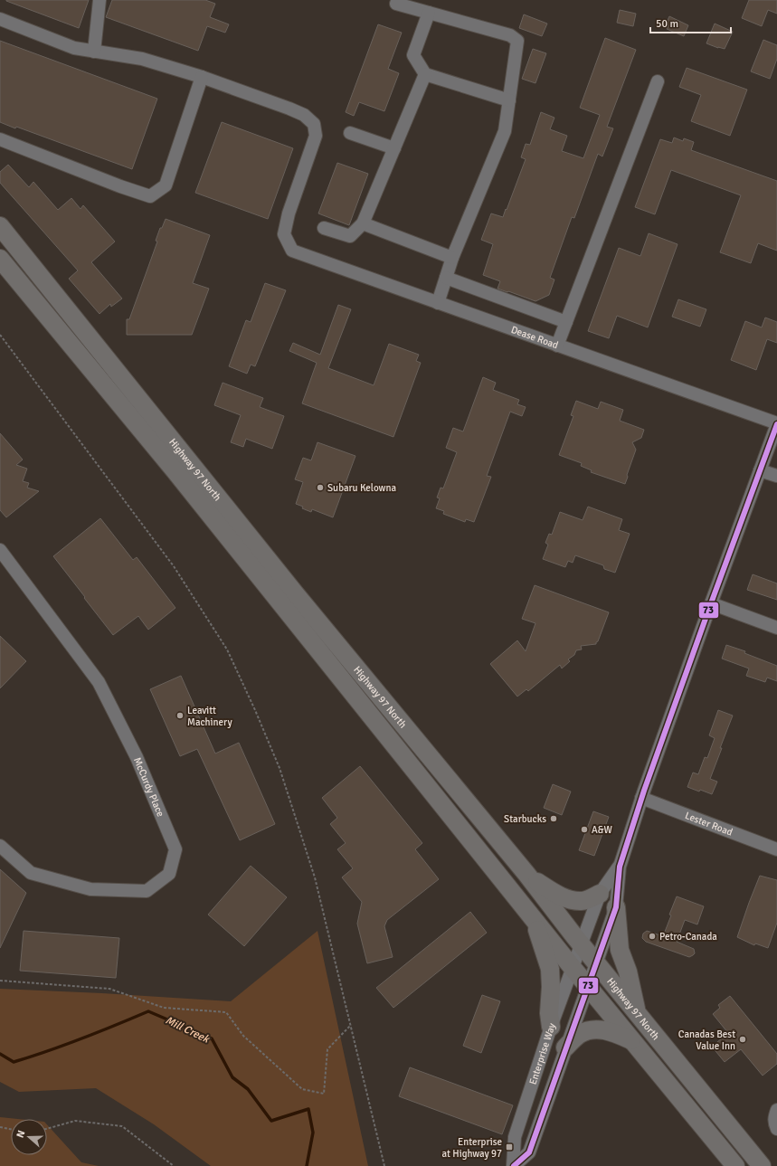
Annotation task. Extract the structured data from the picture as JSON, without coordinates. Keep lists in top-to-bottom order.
{
  "streets": {
    "highway": ["Highway 97 North"],
    "street": [
      "Dease Road",
      "McCurdy Place",
      "Lester Road",
      "Enterprise Way"
    ]
  },
  "crossings": [
    ["Highway 97 North", "Enterprise Way"]
  ],
  "water": ["Mill Creek"],
  "places": {
    "other": [
      "Subaru Kelowna",
      "Leavitt Machinery",
      "Starbucks",
      "A&W",
      "Petro-Canada",
      "Canadas Best Value Inn"
    ],
    "transit": ["Enterprise at Highway 97"]
  },
  "lines": ["transit line 73"],
  "scale_bar": "50 m",
  "north": "left"
}
